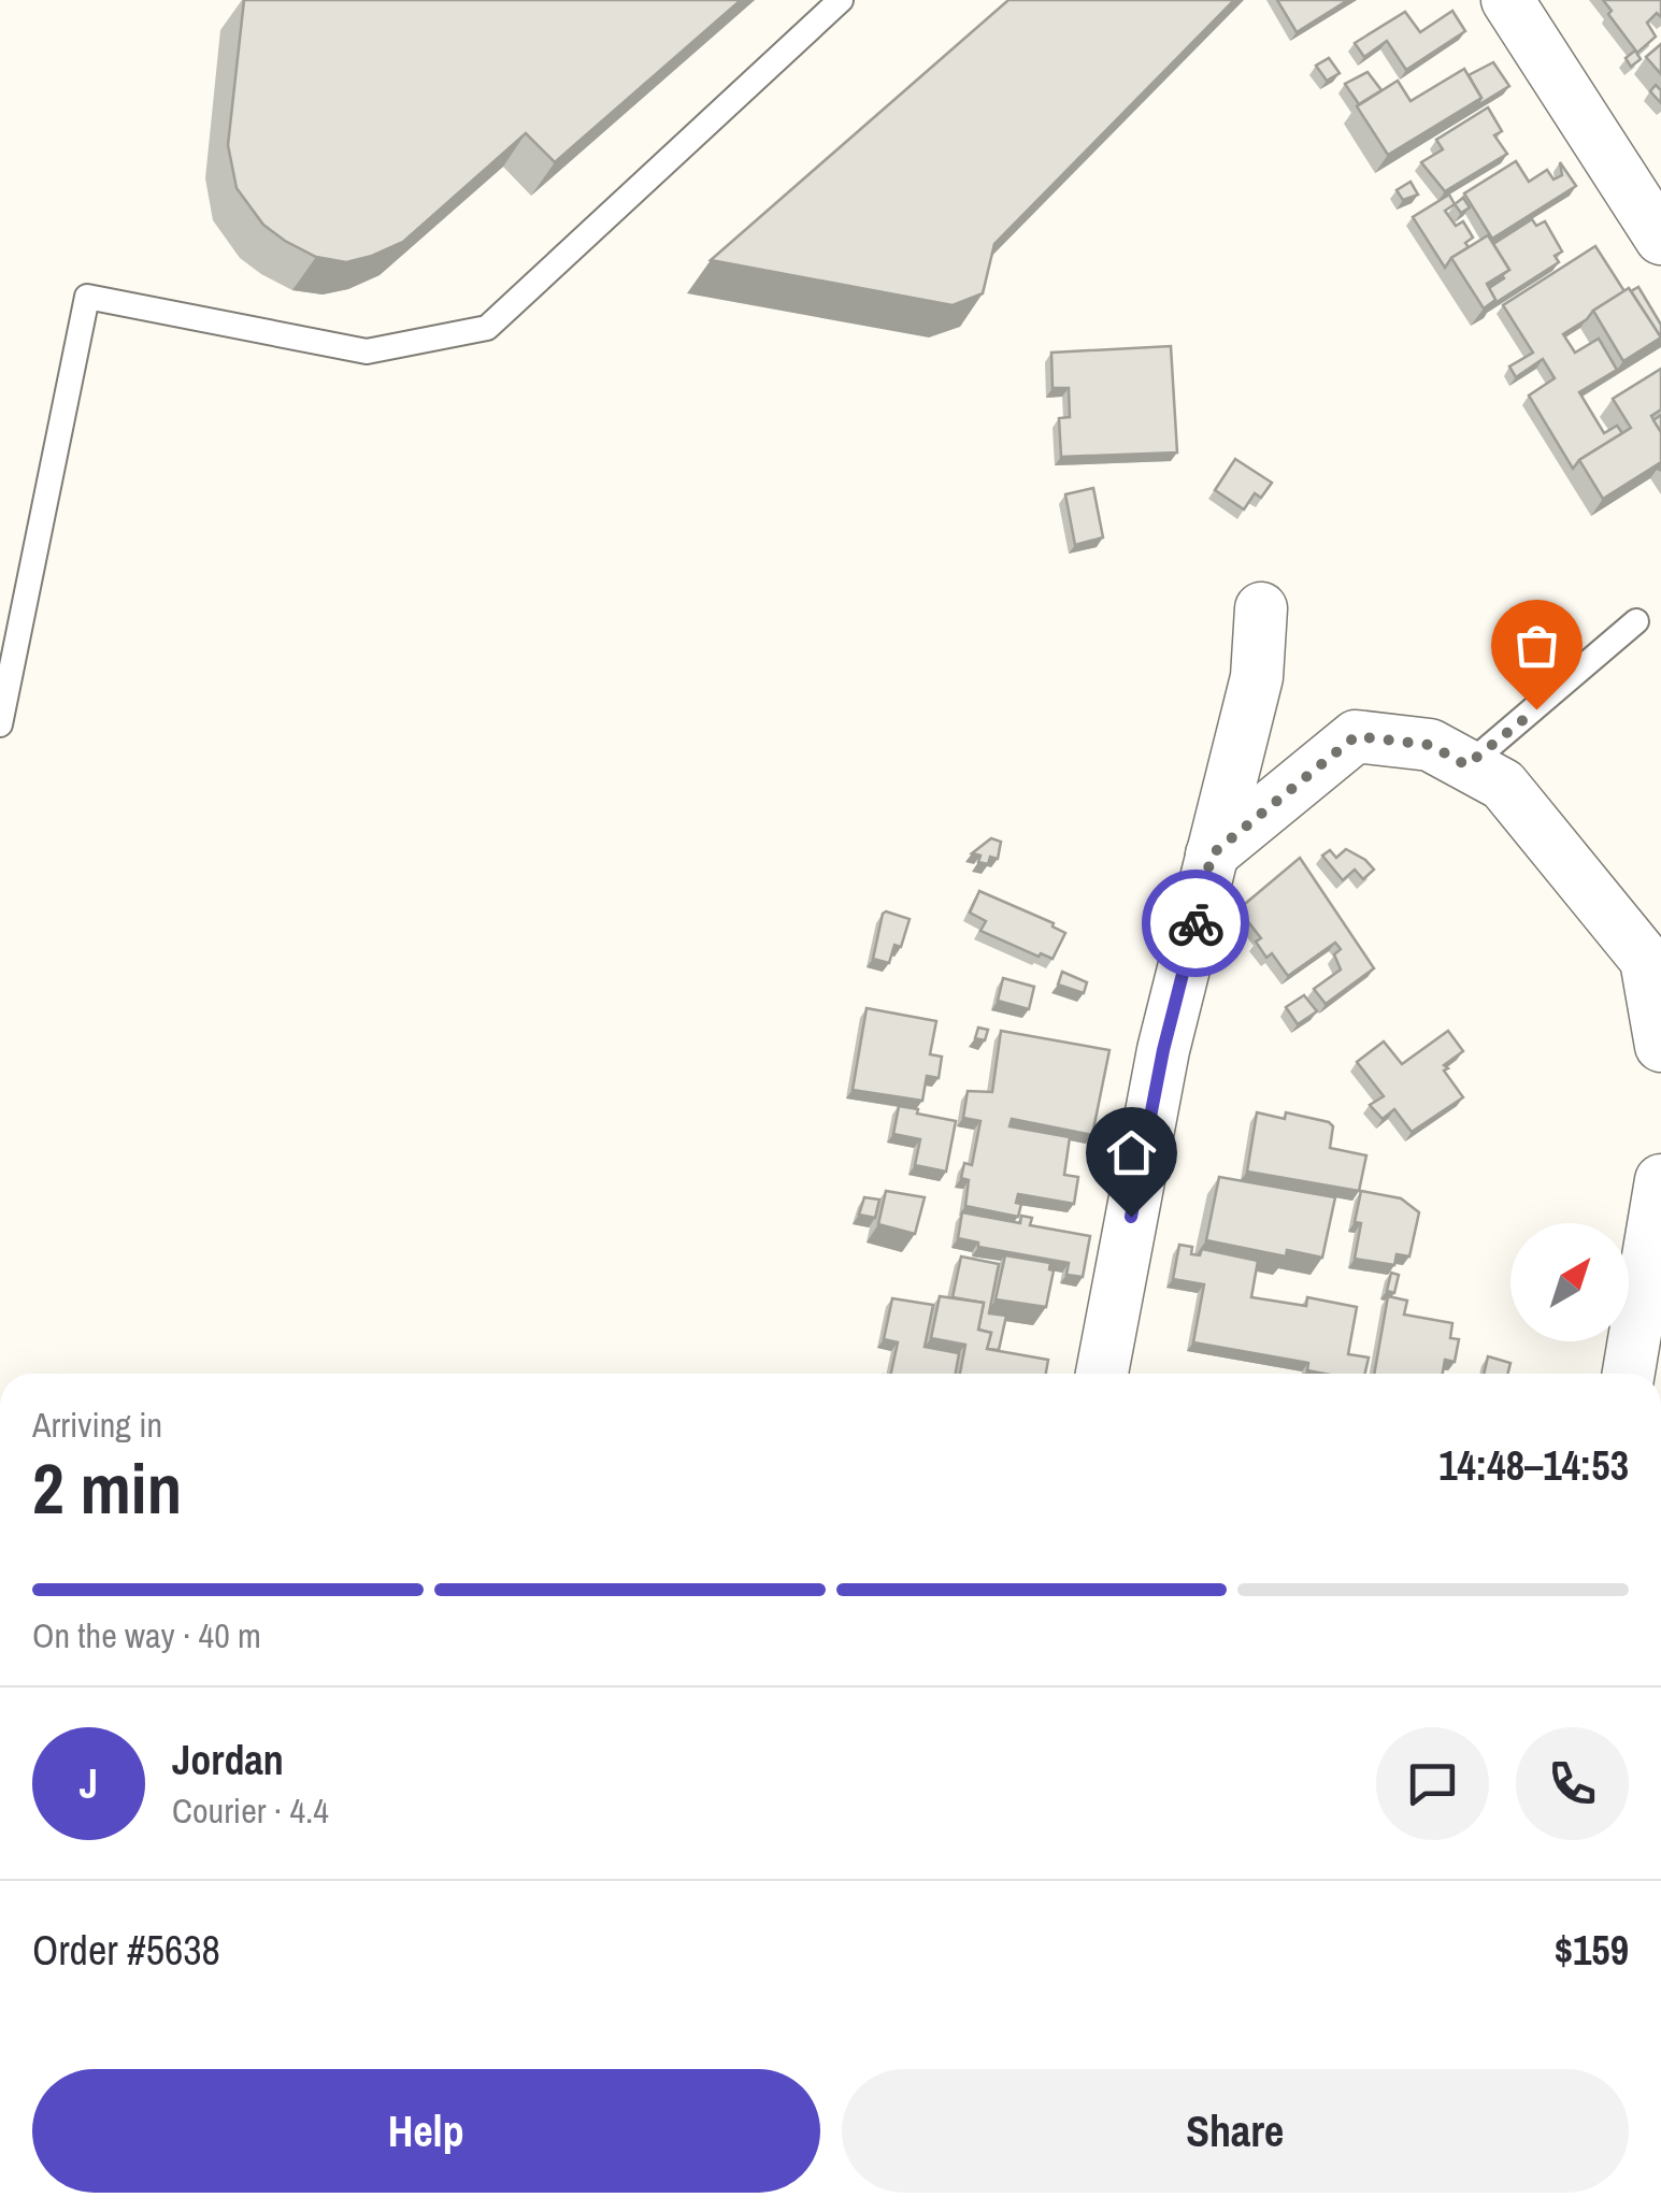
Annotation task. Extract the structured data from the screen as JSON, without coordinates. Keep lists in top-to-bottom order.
{
  "north": "top right",
  "page": {
    "heading": ["2 min", "Arriving in", "14:48–14:53"],
    "panel": [
      "Jordan",
      "Courier · 4.4",
      "Order #5638",
      "$159"
    ],
    "bar": "On the way · 40 m",
    "round": "J",
    "buttons": ["Help", "Share"]
  }
}
